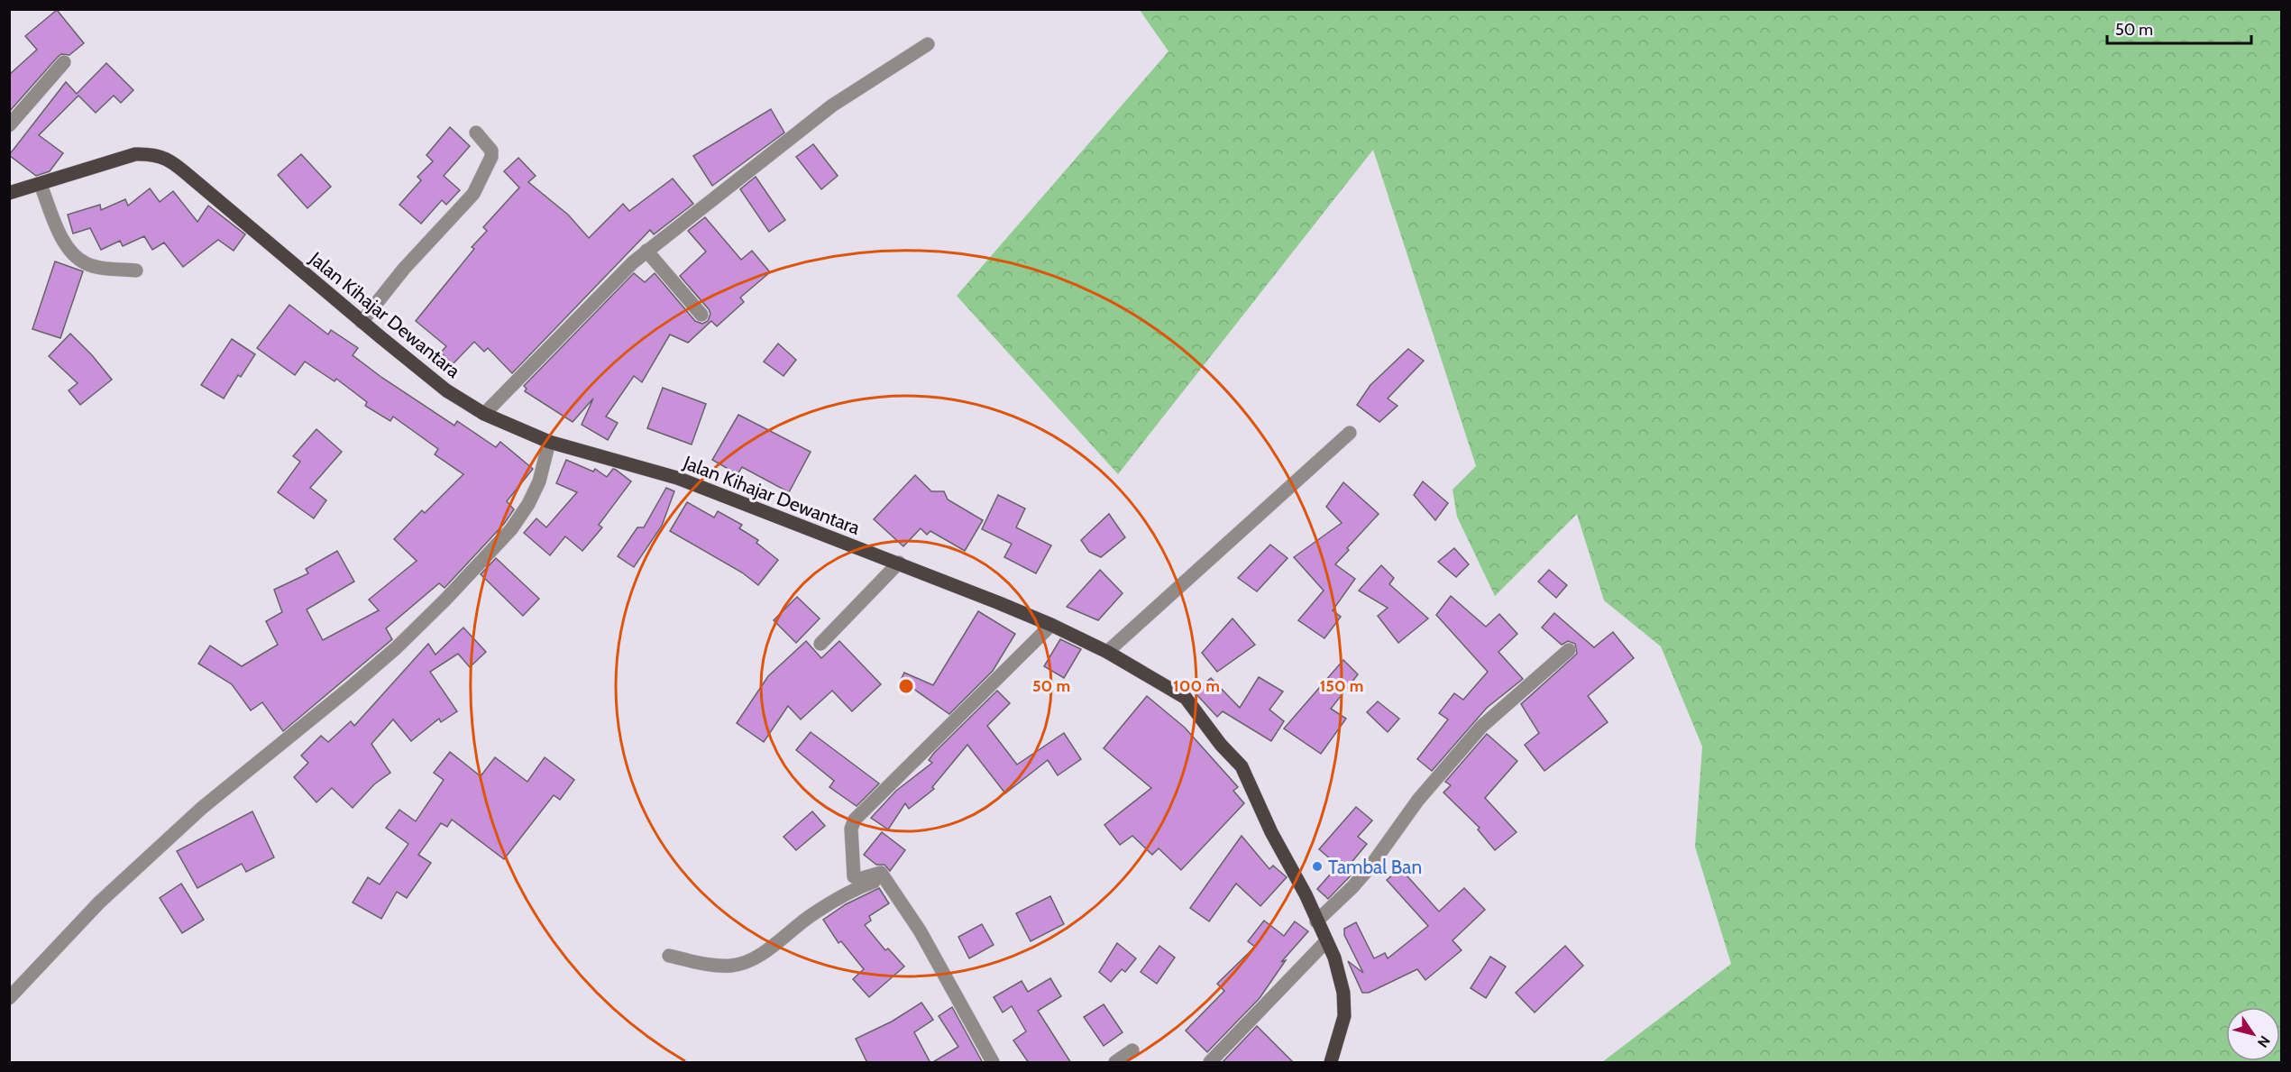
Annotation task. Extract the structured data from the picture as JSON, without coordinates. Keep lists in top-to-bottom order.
{
  "streets": {
    "main road": ["Jalan Kihajar Dewantara"]
  },
  "places": ["Tambal Ban"],
  "scale_bar": "50 m",
  "north": "bottom right",
  "rings": ["50 m", "100 m", "150 m"]
}
